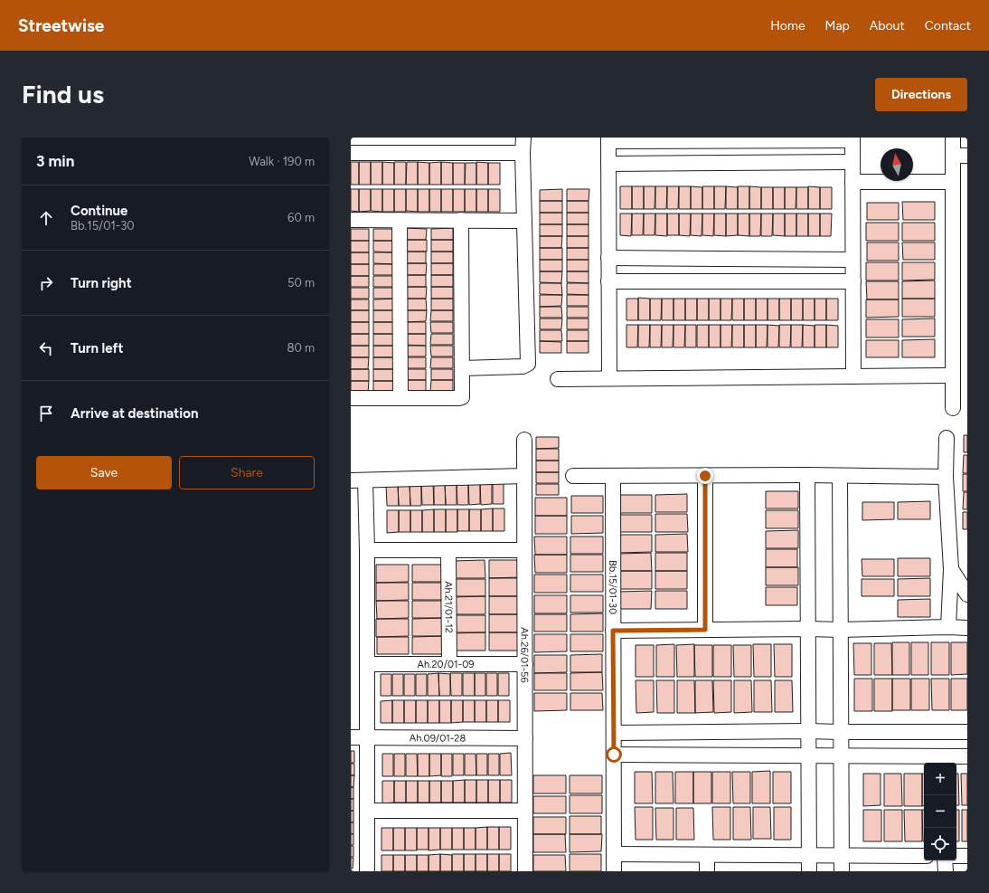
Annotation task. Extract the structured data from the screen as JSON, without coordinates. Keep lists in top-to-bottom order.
{
  "streets": {
    "street": [
      "Bb.15/01-30",
      "Ah.21/01-12",
      "Ah.26/01-56",
      "Ah.20/01-09",
      "Ah.09/01-28"
    ]
  },
  "crossings": [
    ["Ah.21/01-12", "Ah.20/01-09"],
    ["Ah.26/01-56", "Ah.20/01-09"],
    ["Ah.26/01-56", "Ah.09/01-28"]
  ],
  "north": "top",
  "page": {
    "header": "Streetwise",
    "nav": [
      "Home",
      "Map",
      "About",
      "Contact"
    ],
    "buttons": [
      "Directions",
      ["Save", "Share"]
    ],
    "title": "Find us",
    "heading": ["3 min", "Walk · 190 m"],
    "list": [
      ["Continue", "Bb.15/01-30", "60 m"],
      ["Turn right", "50 m"],
      ["Turn left", "80 m"],
      "Arrive at destination"
    ],
    "map_buttons": ["+", "−"]
  }
}
